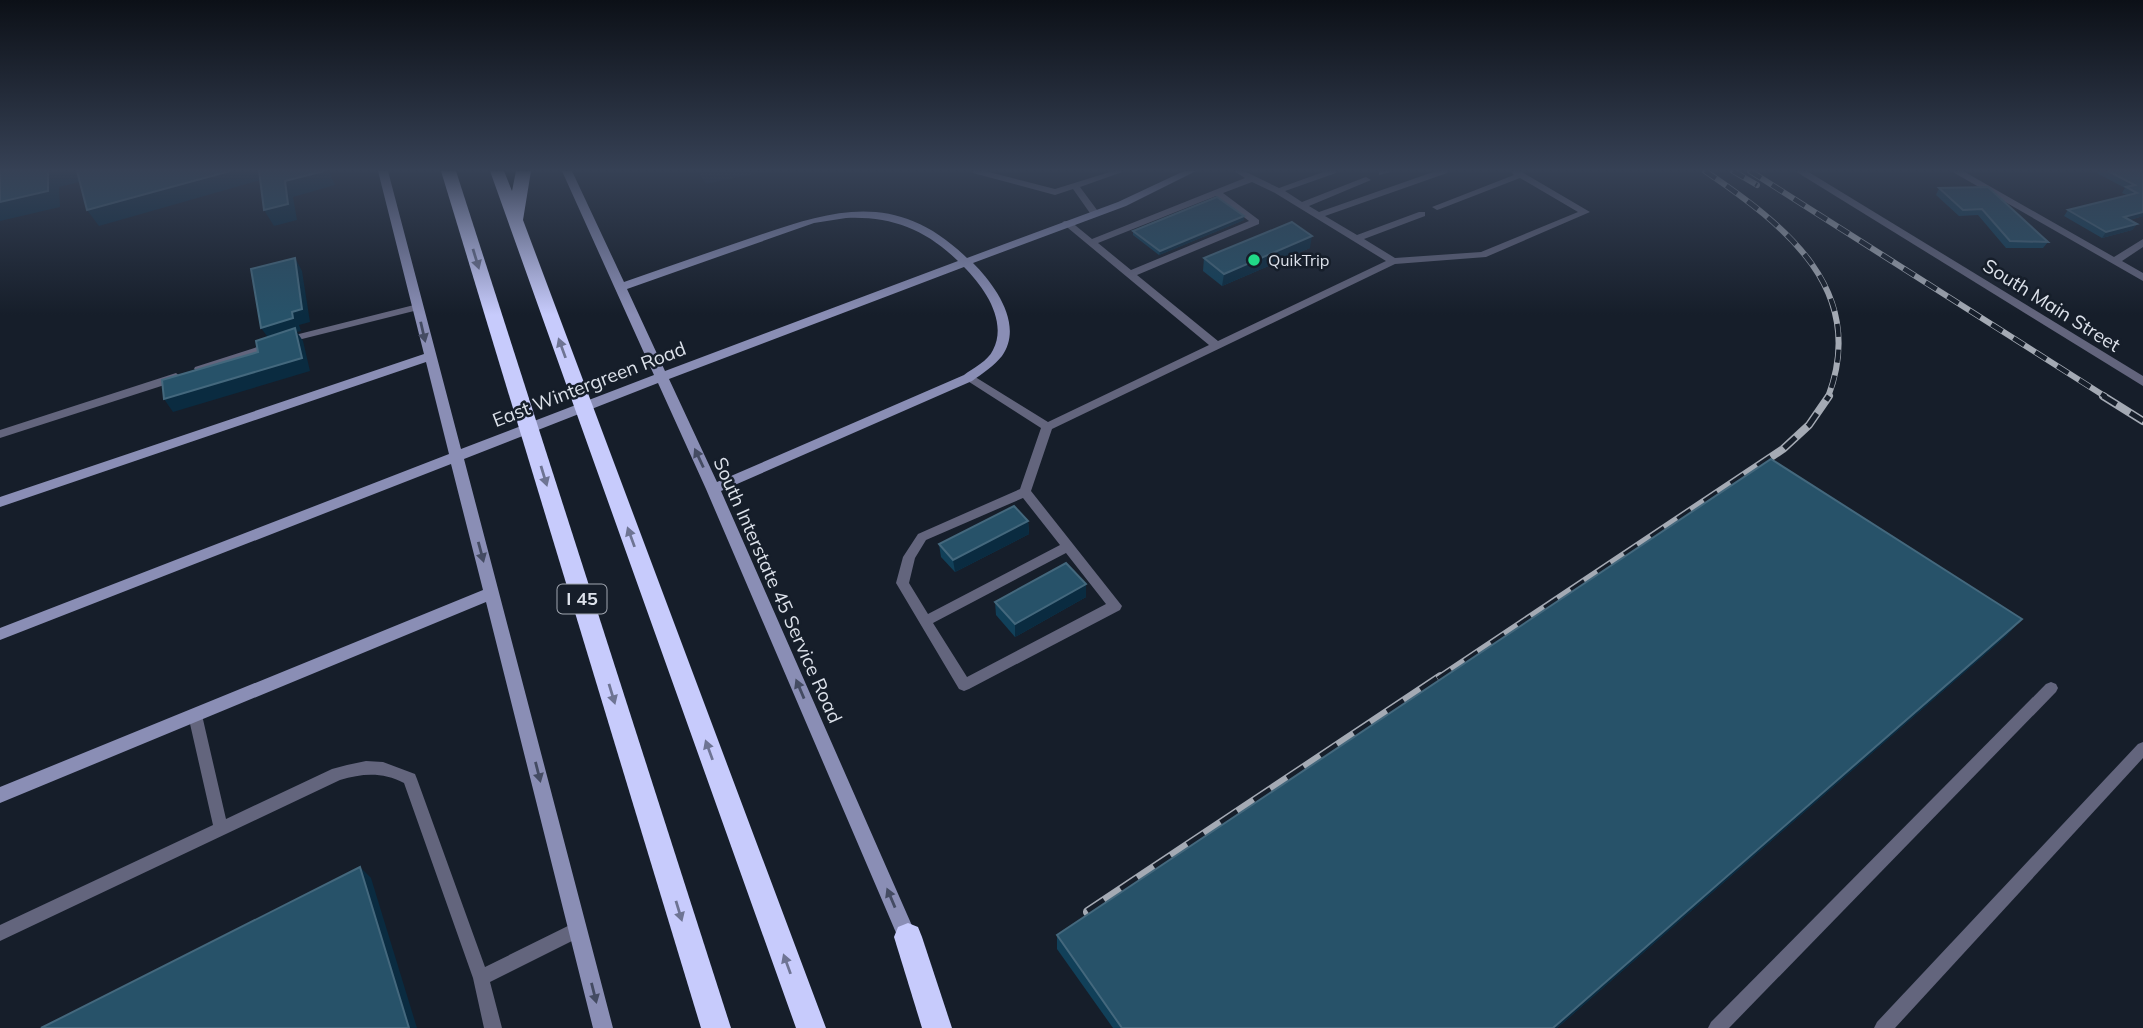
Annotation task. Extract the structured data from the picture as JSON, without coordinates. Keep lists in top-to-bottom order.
{
  "streets": {
    "highway": ["I 45"],
    "main road": ["East Wintergreen Road", "South Interstate 45 Service Road"],
    "street": ["South Main Street"]
  },
  "one_way": ["South Interstate 45 Service Road"],
  "places": ["QuikTrip"]
}
